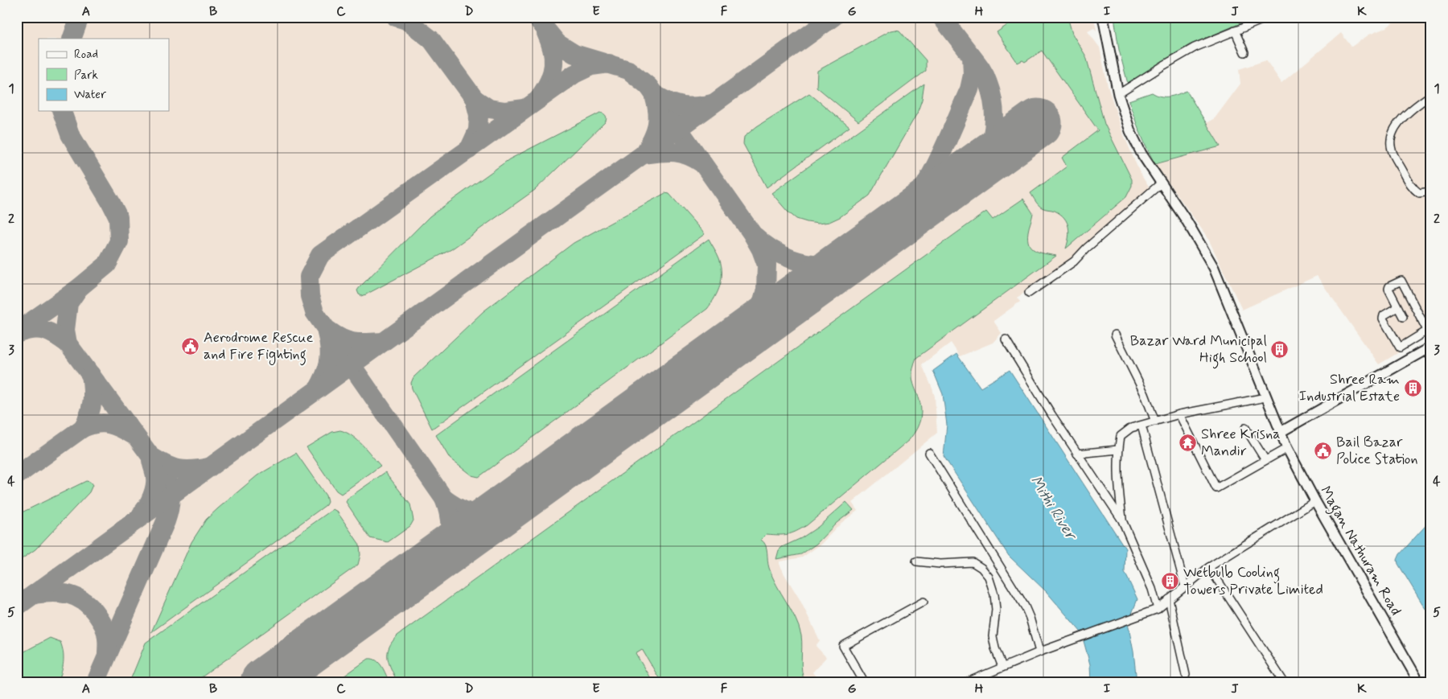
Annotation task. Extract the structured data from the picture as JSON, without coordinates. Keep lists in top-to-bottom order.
{
  "streets": {
    "main road": ["Magan Nathuram Road"]
  },
  "water": ["Mithi River"],
  "places": {
    "public building": ["Aerodrome Rescue and Fire Fighting", "Bail Bazar Police Station"],
    "building": ["Bazar Ward Municipal High School", "Shree Ram Industrial Estate", "Wetbulb Cooling Towers Private Limited"],
    "temple": ["Shree Krisna Mandir"]
  },
  "legend": ["Road", "Park", "Water"],
  "grid": {
    "columns": [
      "A",
      "B",
      "C",
      "D",
      "E",
      "F",
      "G",
      "H",
      "I",
      "J",
      "K"
    ],
    "rows": [
      "1",
      "2",
      "3",
      "4",
      "5"
    ]
  }
}
